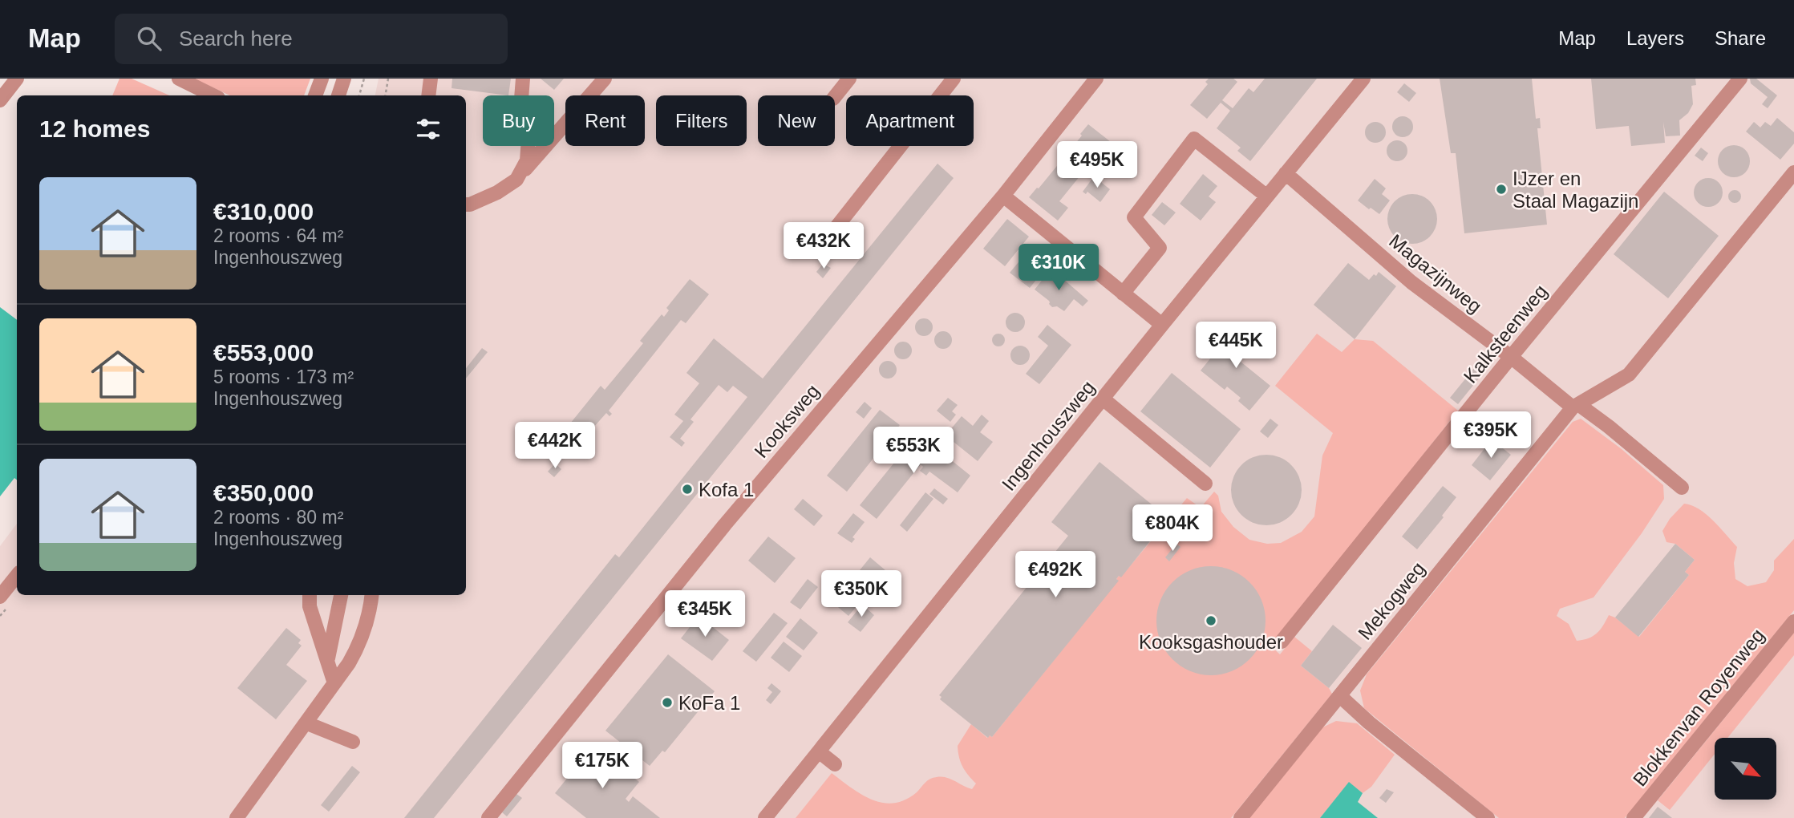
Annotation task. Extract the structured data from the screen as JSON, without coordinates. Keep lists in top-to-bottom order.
{
  "streets": {
    "street": [
      "Magazijnweg",
      "Kalksteenweg",
      "Kooksweg",
      "Ingenhouszweg",
      "Mekogweg",
      "Blokkenvan Royenweg"
    ]
  },
  "crossings": [
    ["Magazijnweg", "Kalksteenweg"],
    ["Magazijnweg", "Ingenhouszweg"],
    ["Magazijnweg", "Mekogweg"]
  ],
  "places": [
    "IJzer en Staal Magazijn",
    "Kofa 1",
    "Kooksgashouder",
    "KoFa 1"
  ],
  "north": "bottom right",
  "page": {
    "header": "Map",
    "search": "Search here",
    "nav": ["Map", "Layers", "Share"],
    "chip": [
      "Buy",
      "Rent",
      "Filters",
      "New",
      "Apartment"
    ],
    "heading": "12 homes",
    "price": [
      "€495K",
      "€432K",
      "€310K",
      "€445K",
      "€395K",
      "€442K",
      "€553K",
      "€804K",
      "€492K",
      "€350K",
      "€345K",
      "€175K"
    ],
    "list": [
      {
        "name": "€310,000",
        "note": "2 rooms · 64 m² · Ingenhouszweg"
      },
      {
        "name": "€553,000",
        "note": "5 rooms · 173 m² · Ingenhouszweg"
      },
      {
        "name": "€350,000",
        "note": "2 rooms · 80 m² · Ingenhouszweg"
      }
    ]
  }
}
